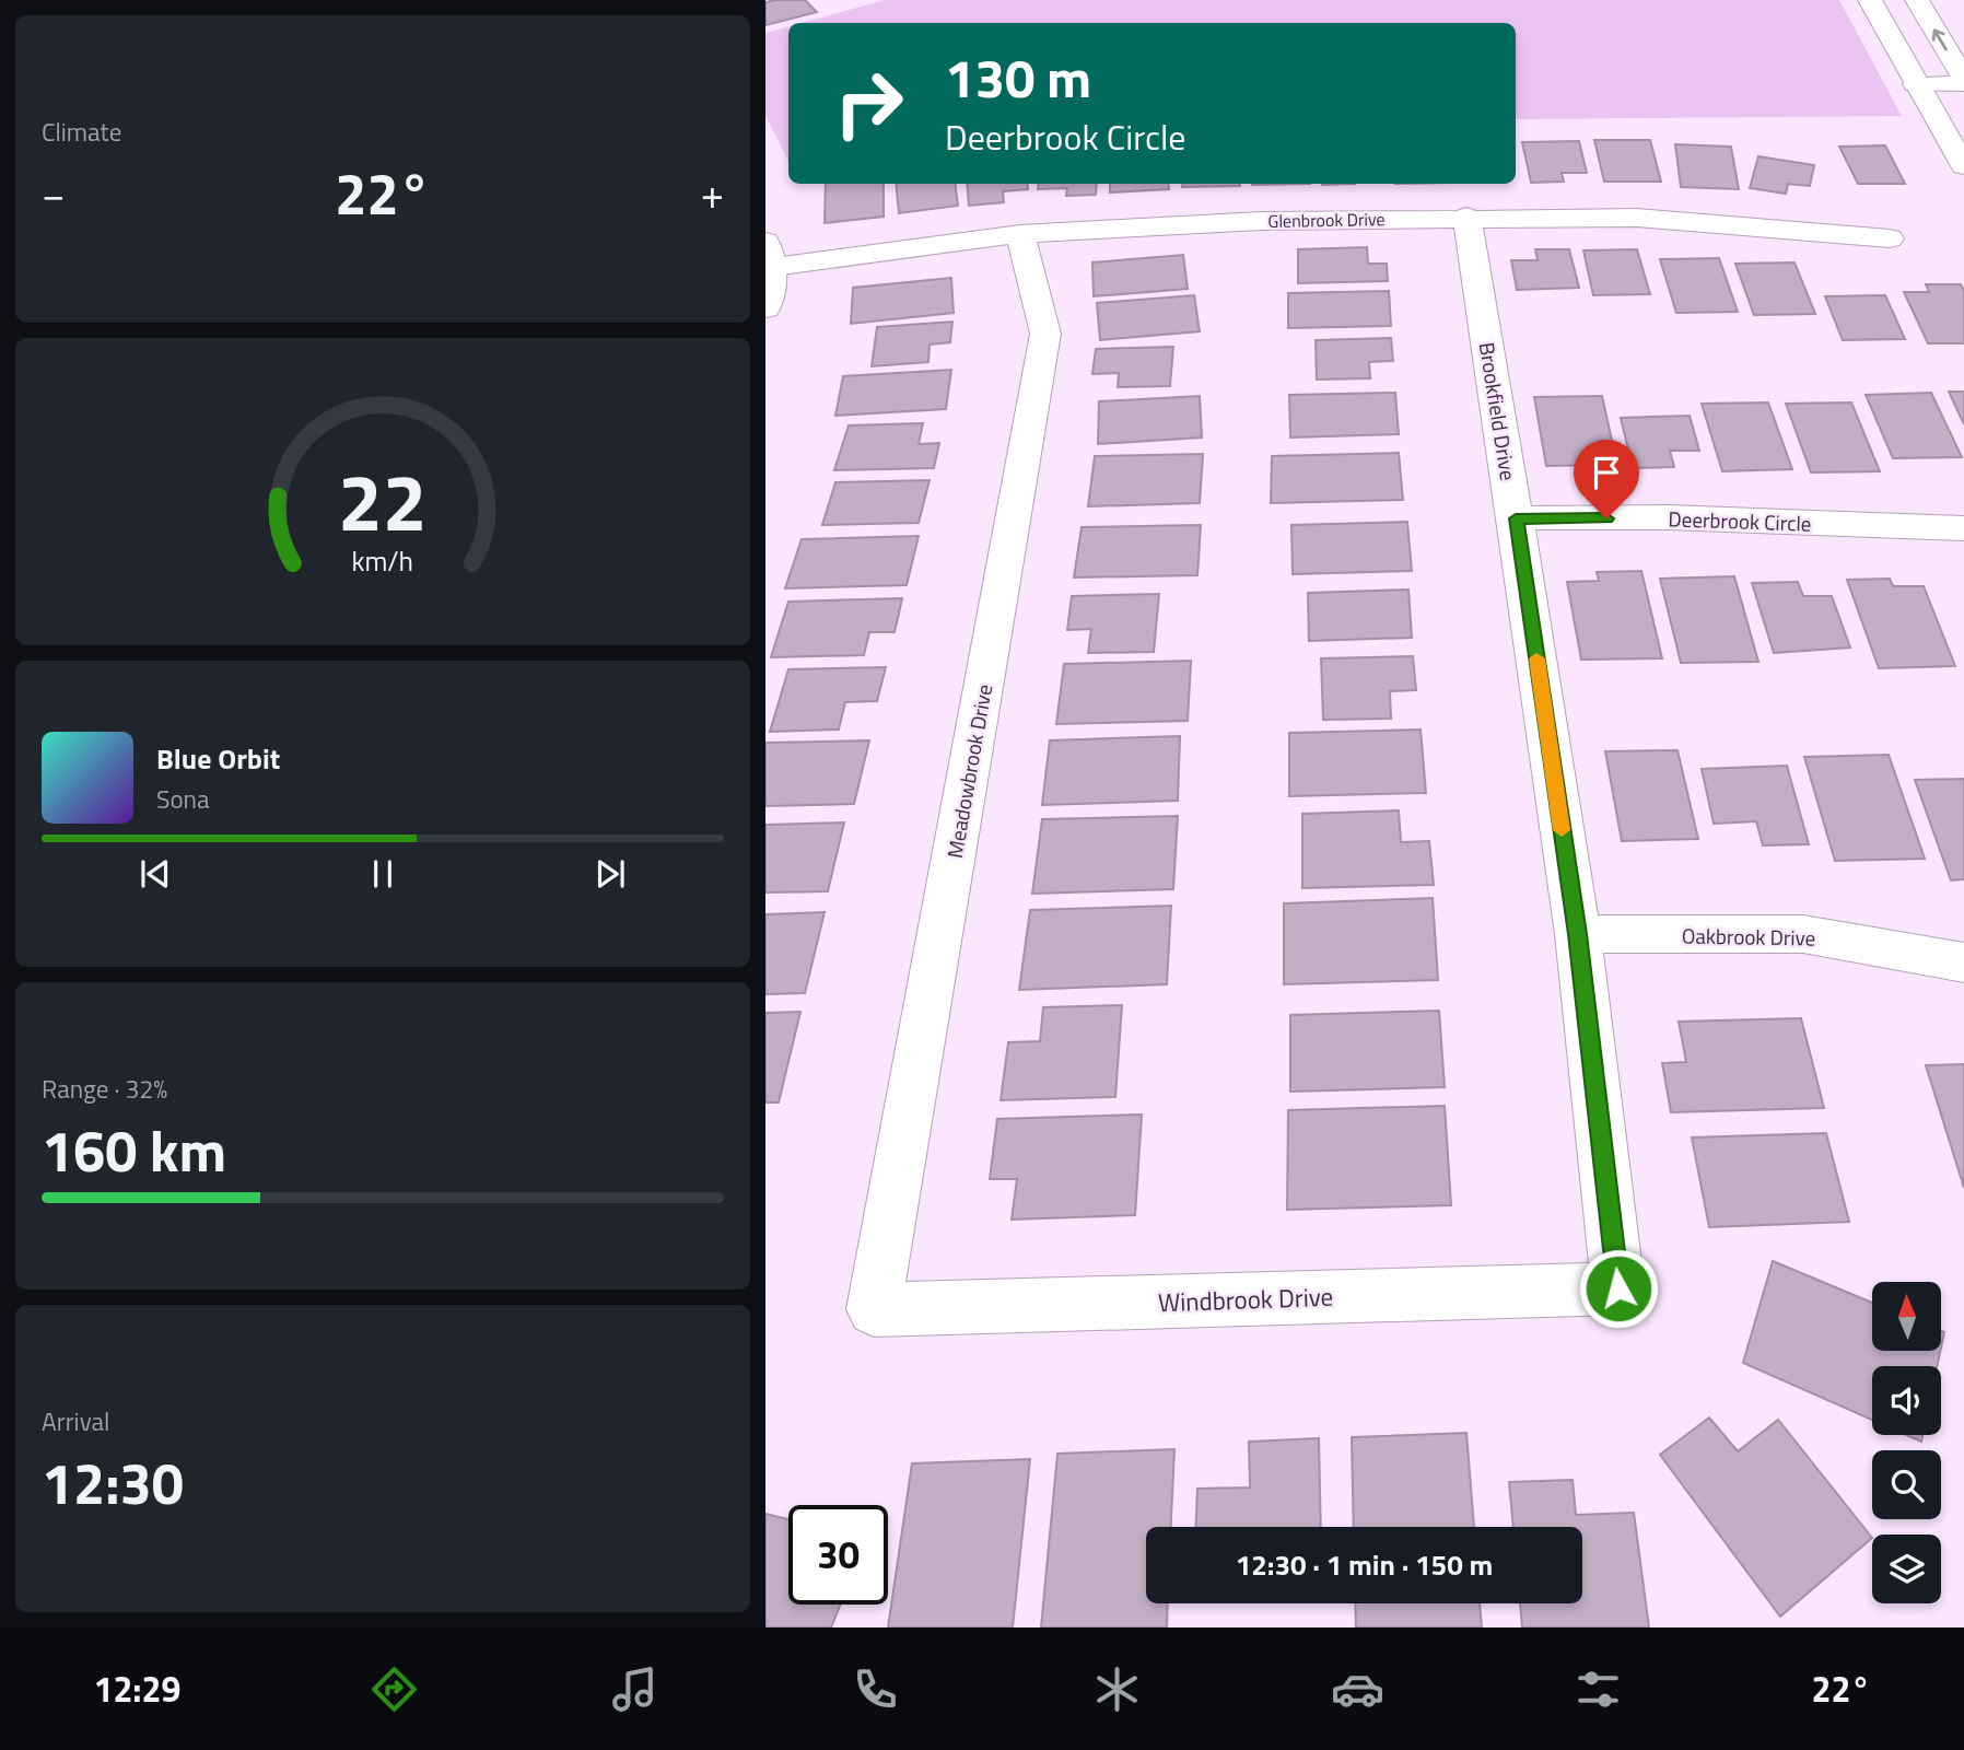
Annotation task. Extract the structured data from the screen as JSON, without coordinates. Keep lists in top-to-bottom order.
{
  "streets": {
    "street": [
      "Glenbrook Drive",
      "Brookfield Drive",
      "Deerbrook Circle",
      "Meadowbrook Drive",
      "Oakbrook Drive",
      "Windbrook Drive"
    ]
  },
  "crossings": [
    ["Glenbrook Drive", "Brookfield Drive"],
    ["Glenbrook Drive", "Meadowbrook Drive"],
    ["Brookfield Drive", "Deerbrook Circle"],
    ["Brookfield Drive", "Oakbrook Drive"],
    ["Brookfield Drive", "Windbrook Drive"],
    ["Meadowbrook Drive", "Windbrook Drive"]
  ],
  "north": "top",
  "page": {
    "tile": [
      "Climate",
      ["Range · 32%", "160 km"],
      ["Arrival", "12:30"]
    ],
    "turn": ["130 m", "Deerbrook Circle"],
    "heat": ["−", "22°", "+"],
    "song": ["Blue Orbit", "Sona"],
    "limit": "30",
    "trip": "12:30 · 1 min · 150 m",
    "tabs": ["12:29", "22°"],
    "gauge": ["22", "km/h"]
  }
}
